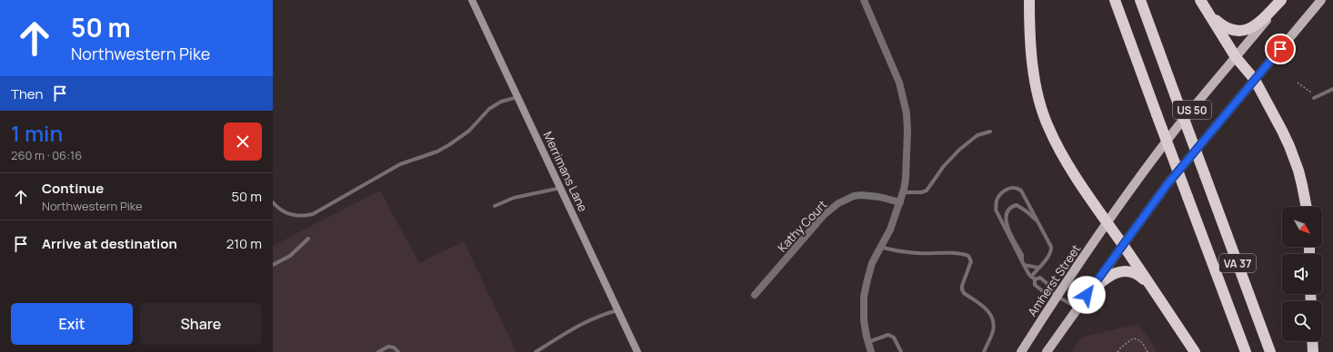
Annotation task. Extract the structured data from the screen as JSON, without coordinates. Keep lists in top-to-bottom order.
{
  "streets": {
    "highway": ["VA 37"],
    "main road": ["US 50", "Merrimans Lane", "Amherst Street"],
    "street": ["Kathy Court"]
  },
  "crossings": [
    ["US 50", "Amherst Street"]
  ],
  "north": "bottom right",
  "page": {
    "turn": ["50 m", "Northwestern Pike"],
    "then": "Then",
    "heading": ["1 min", "260 m · 06:16"],
    "list": [
      {
        "name": "Continue",
        "note": "Northwestern Pike",
        "value": "50 m"
      },
      {
        "name": "Arrive at destination",
        "value": "210 m"
      }
    ],
    "buttons": ["Exit", "Share"]
  }
}
